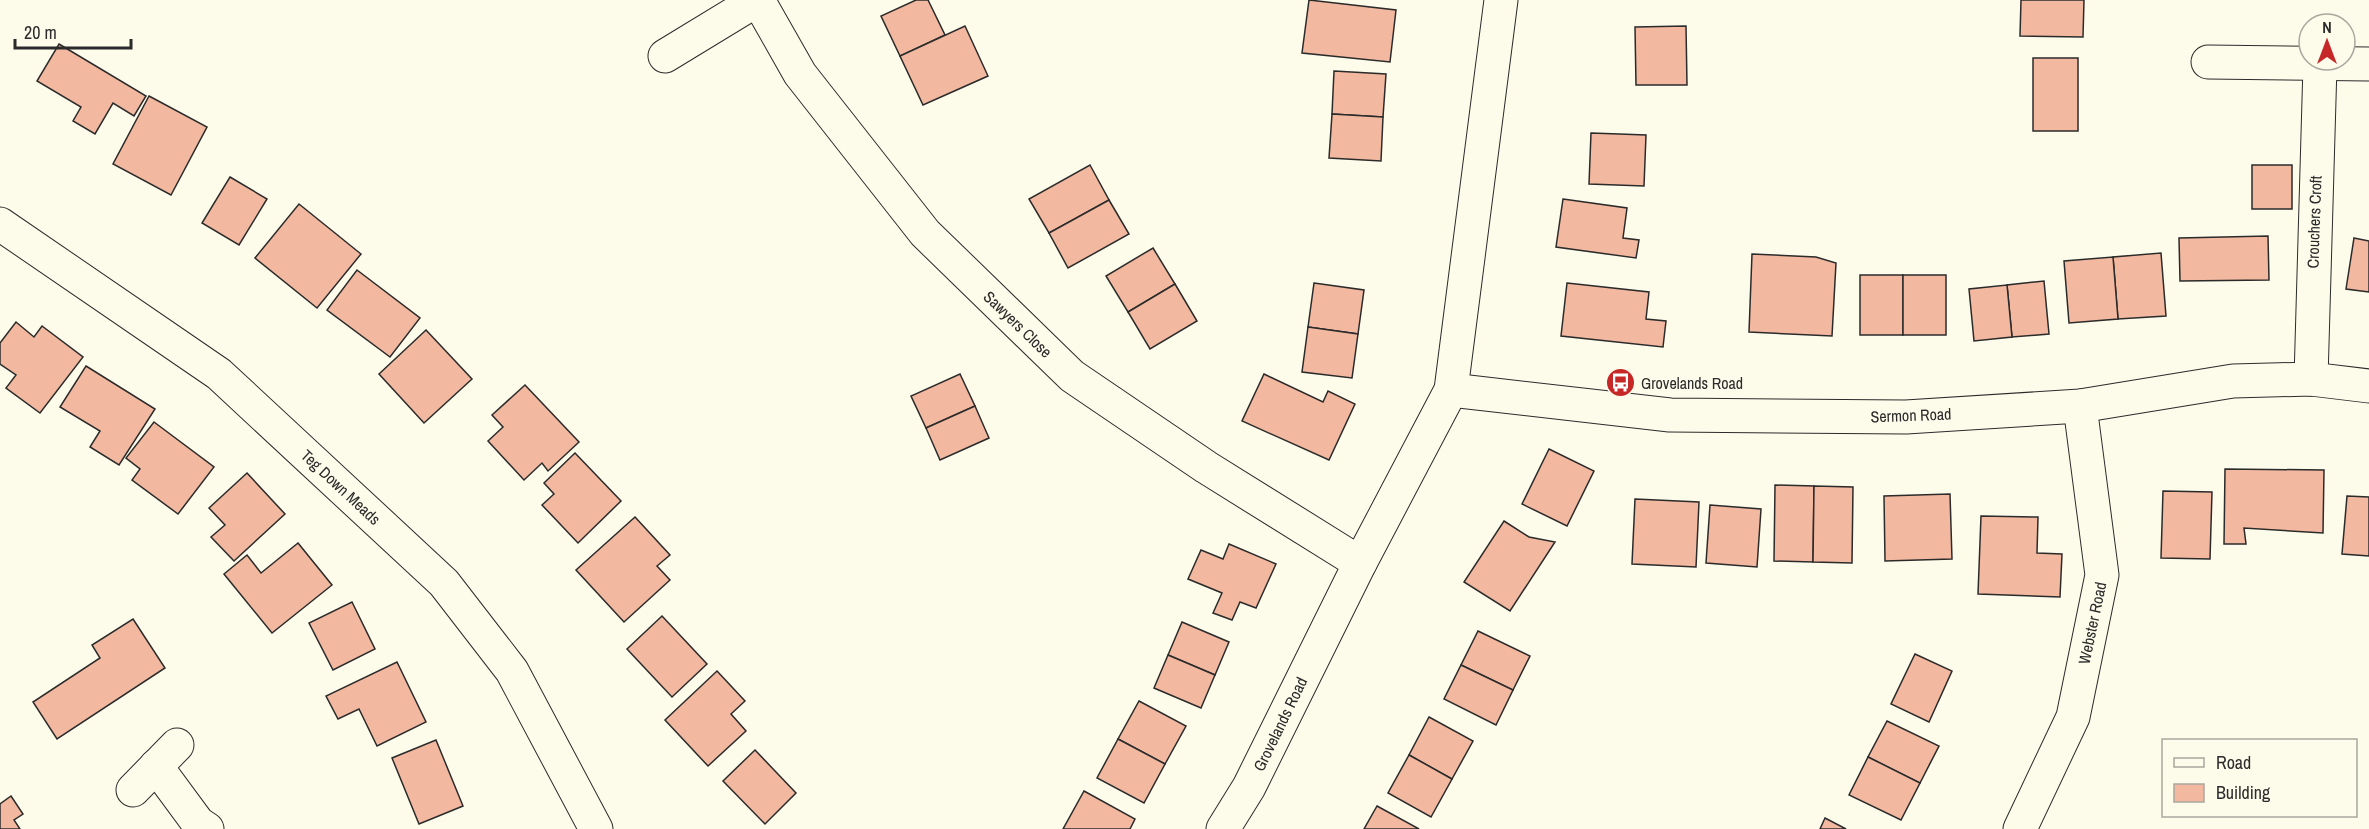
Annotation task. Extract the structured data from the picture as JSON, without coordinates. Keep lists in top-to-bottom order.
{
  "streets": {
    "street": [
      "Crouchers Croft",
      "Sawyers Close",
      "Sermon Road",
      "Teg Down Meads",
      "Webster Road",
      "Grovelands Road"
    ]
  },
  "crossings": [
    ["Crouchers Croft", "Sermon Road"],
    ["Sawyers Close", "Grovelands Road"],
    ["Sermon Road", "Webster Road"],
    ["Sermon Road", "Grovelands Road"]
  ],
  "places": {
    "bus stop": ["Grovelands Road"]
  },
  "legend": ["Road", "Building"],
  "scale_bar": "20 m",
  "north": "top"
}
